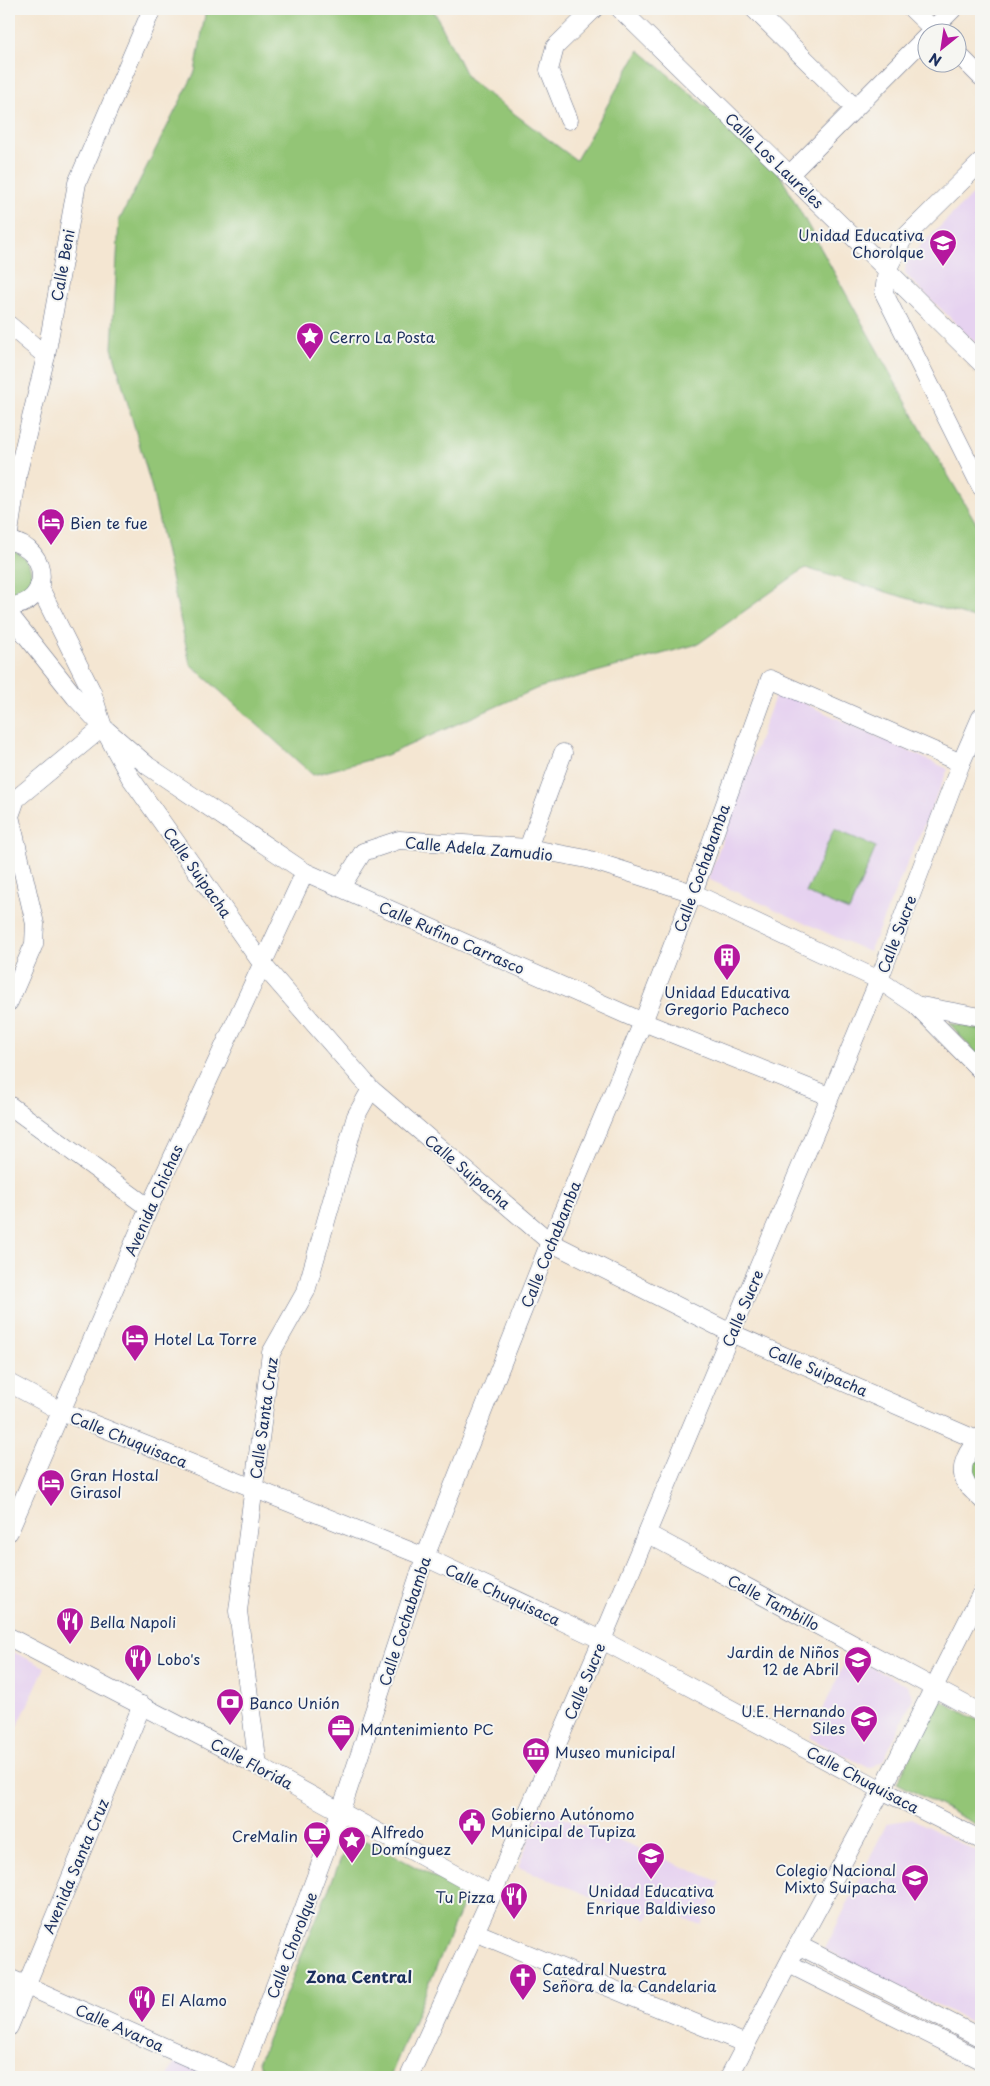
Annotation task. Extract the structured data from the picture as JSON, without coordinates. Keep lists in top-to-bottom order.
{
  "streets": {
    "street": [
      "Calle Los Laureles",
      "Calle Beni",
      "Calle Adela Zamudio",
      "Calle Cochabamba",
      "Calle Suipacha",
      "Calle Sucre",
      "Calle Rufino Carrasco",
      "Avenida Chichas",
      "Calle Santa Cruz",
      "Calle Chuquisaca",
      "Calle Tambillo",
      "Calle Florida",
      "Avenida Santa Cruz",
      "Calle Chorolque",
      "Calle Avaroa"
    ]
  },
  "crossings": [
    ["Calle Adela Zamudio", "Calle Cochabamba"],
    ["Calle Adela Zamudio", "Calle Sucre"],
    ["Calle Adela Zamudio", "Calle Rufino Carrasco"],
    ["Calle Cochabamba", "Calle Suipacha"],
    ["Calle Cochabamba", "Calle Sucre"],
    ["Calle Cochabamba", "Calle Rufino Carrasco"],
    ["Calle Cochabamba", "Calle Chuquisaca"],
    ["Calle Cochabamba", "Calle Florida"],
    ["Calle Cochabamba", "Calle Chorolque"],
    ["Calle Suipacha", "Calle Sucre"],
    ["Calle Suipacha", "Calle Rufino Carrasco"],
    ["Calle Suipacha", "Avenida Chichas"],
    ["Calle Suipacha", "Calle Santa Cruz"],
    ["Calle Sucre", "Calle Rufino Carrasco"],
    ["Calle Sucre", "Calle Chuquisaca"],
    ["Calle Sucre", "Calle Tambillo"],
    ["Calle Sucre", "Calle Florida"],
    ["Calle Rufino Carrasco", "Avenida Chichas"],
    ["Avenida Chichas", "Calle Chuquisaca"],
    ["Calle Santa Cruz", "Calle Chuquisaca"],
    ["Calle Santa Cruz", "Calle Florida"],
    ["Calle Florida", "Avenida Santa Cruz"],
    ["Calle Florida", "Calle Chorolque"],
    ["Avenida Santa Cruz", "Calle Avaroa"]
  ],
  "districts": ["Zona Central"],
  "places": {
    "school or university": [
      "Unidad Educativa Chorolque",
      "Jardin de Niños 12 de Abril",
      "U.E. Hernando Siles",
      "Unidad Educativa Enrique Baldivieso",
      "Colegio Nacional Mixto Suipacha"
    ],
    "place": ["Cerro La Posta", "Alfredo Domínguez"],
    "hotel": ["Bien te fue", "Hotel La Torre", "Gran Hostal Girasol"],
    "building": ["Unidad Educativa Gregorio Pacheco"],
    "restaurant": [
      "Bella Napoli",
      "Lobo's",
      "Tu Pizza",
      "El Alamo"
    ],
    "bank": ["Banco Unión"],
    "office": ["Mantenimiento PC"],
    "museum": ["Museo municipal"],
    "public building": ["Gobierno Autónomo Municipal de Tupiza"],
    "cafe": ["CreMalin"],
    "church": ["Catedral Nuestra Señora de la Candelaria"]
  },
  "north": "bottom left"
}
